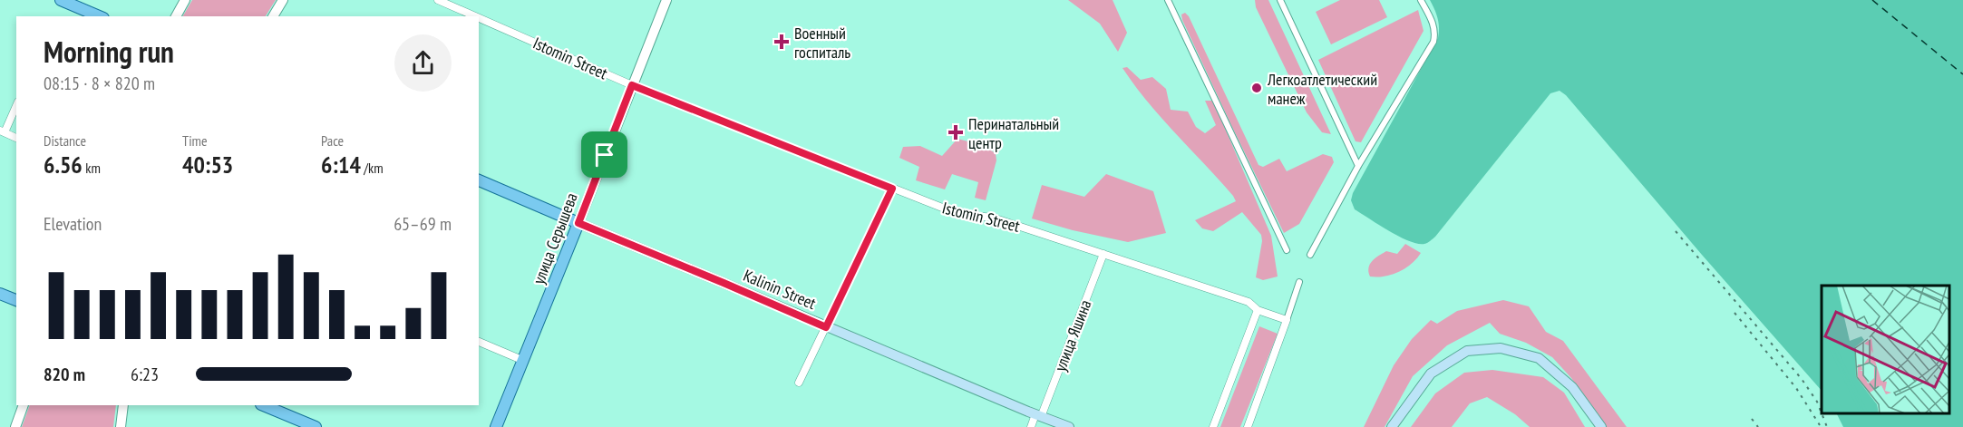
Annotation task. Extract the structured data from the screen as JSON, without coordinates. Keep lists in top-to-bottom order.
{
  "streets": {
    "main road": ["улица Серышева", "Kalinin Street"],
    "street": ["Istomin Street", "улица Яшина"]
  },
  "crossings": [
    ["Istomin Street", "улица Серышева"],
    ["Istomin Street", "улица Яшина"],
    ["улица Серышева", "Kalinin Street"],
    ["Kalinin Street", "улица Яшина"]
  ],
  "places": {
    "health": ["Военный госпиталь", "Перинатальный центр"],
    "other": ["Легкоатлетический манеж"]
  },
  "page": {
    "heading": ["Morning run", "08:15 · 8 × 820 m"],
    "stats": [
      ["Distance", "6.56 km"],
      ["Time", "40:53"],
      ["Pace", "6:14 /km"]
    ],
    "chart": ["Elevation", "65–69 m"],
    "list": [
      {
        "name": "820 m",
        "note": "6:23"
      }
    ]
  }
}
